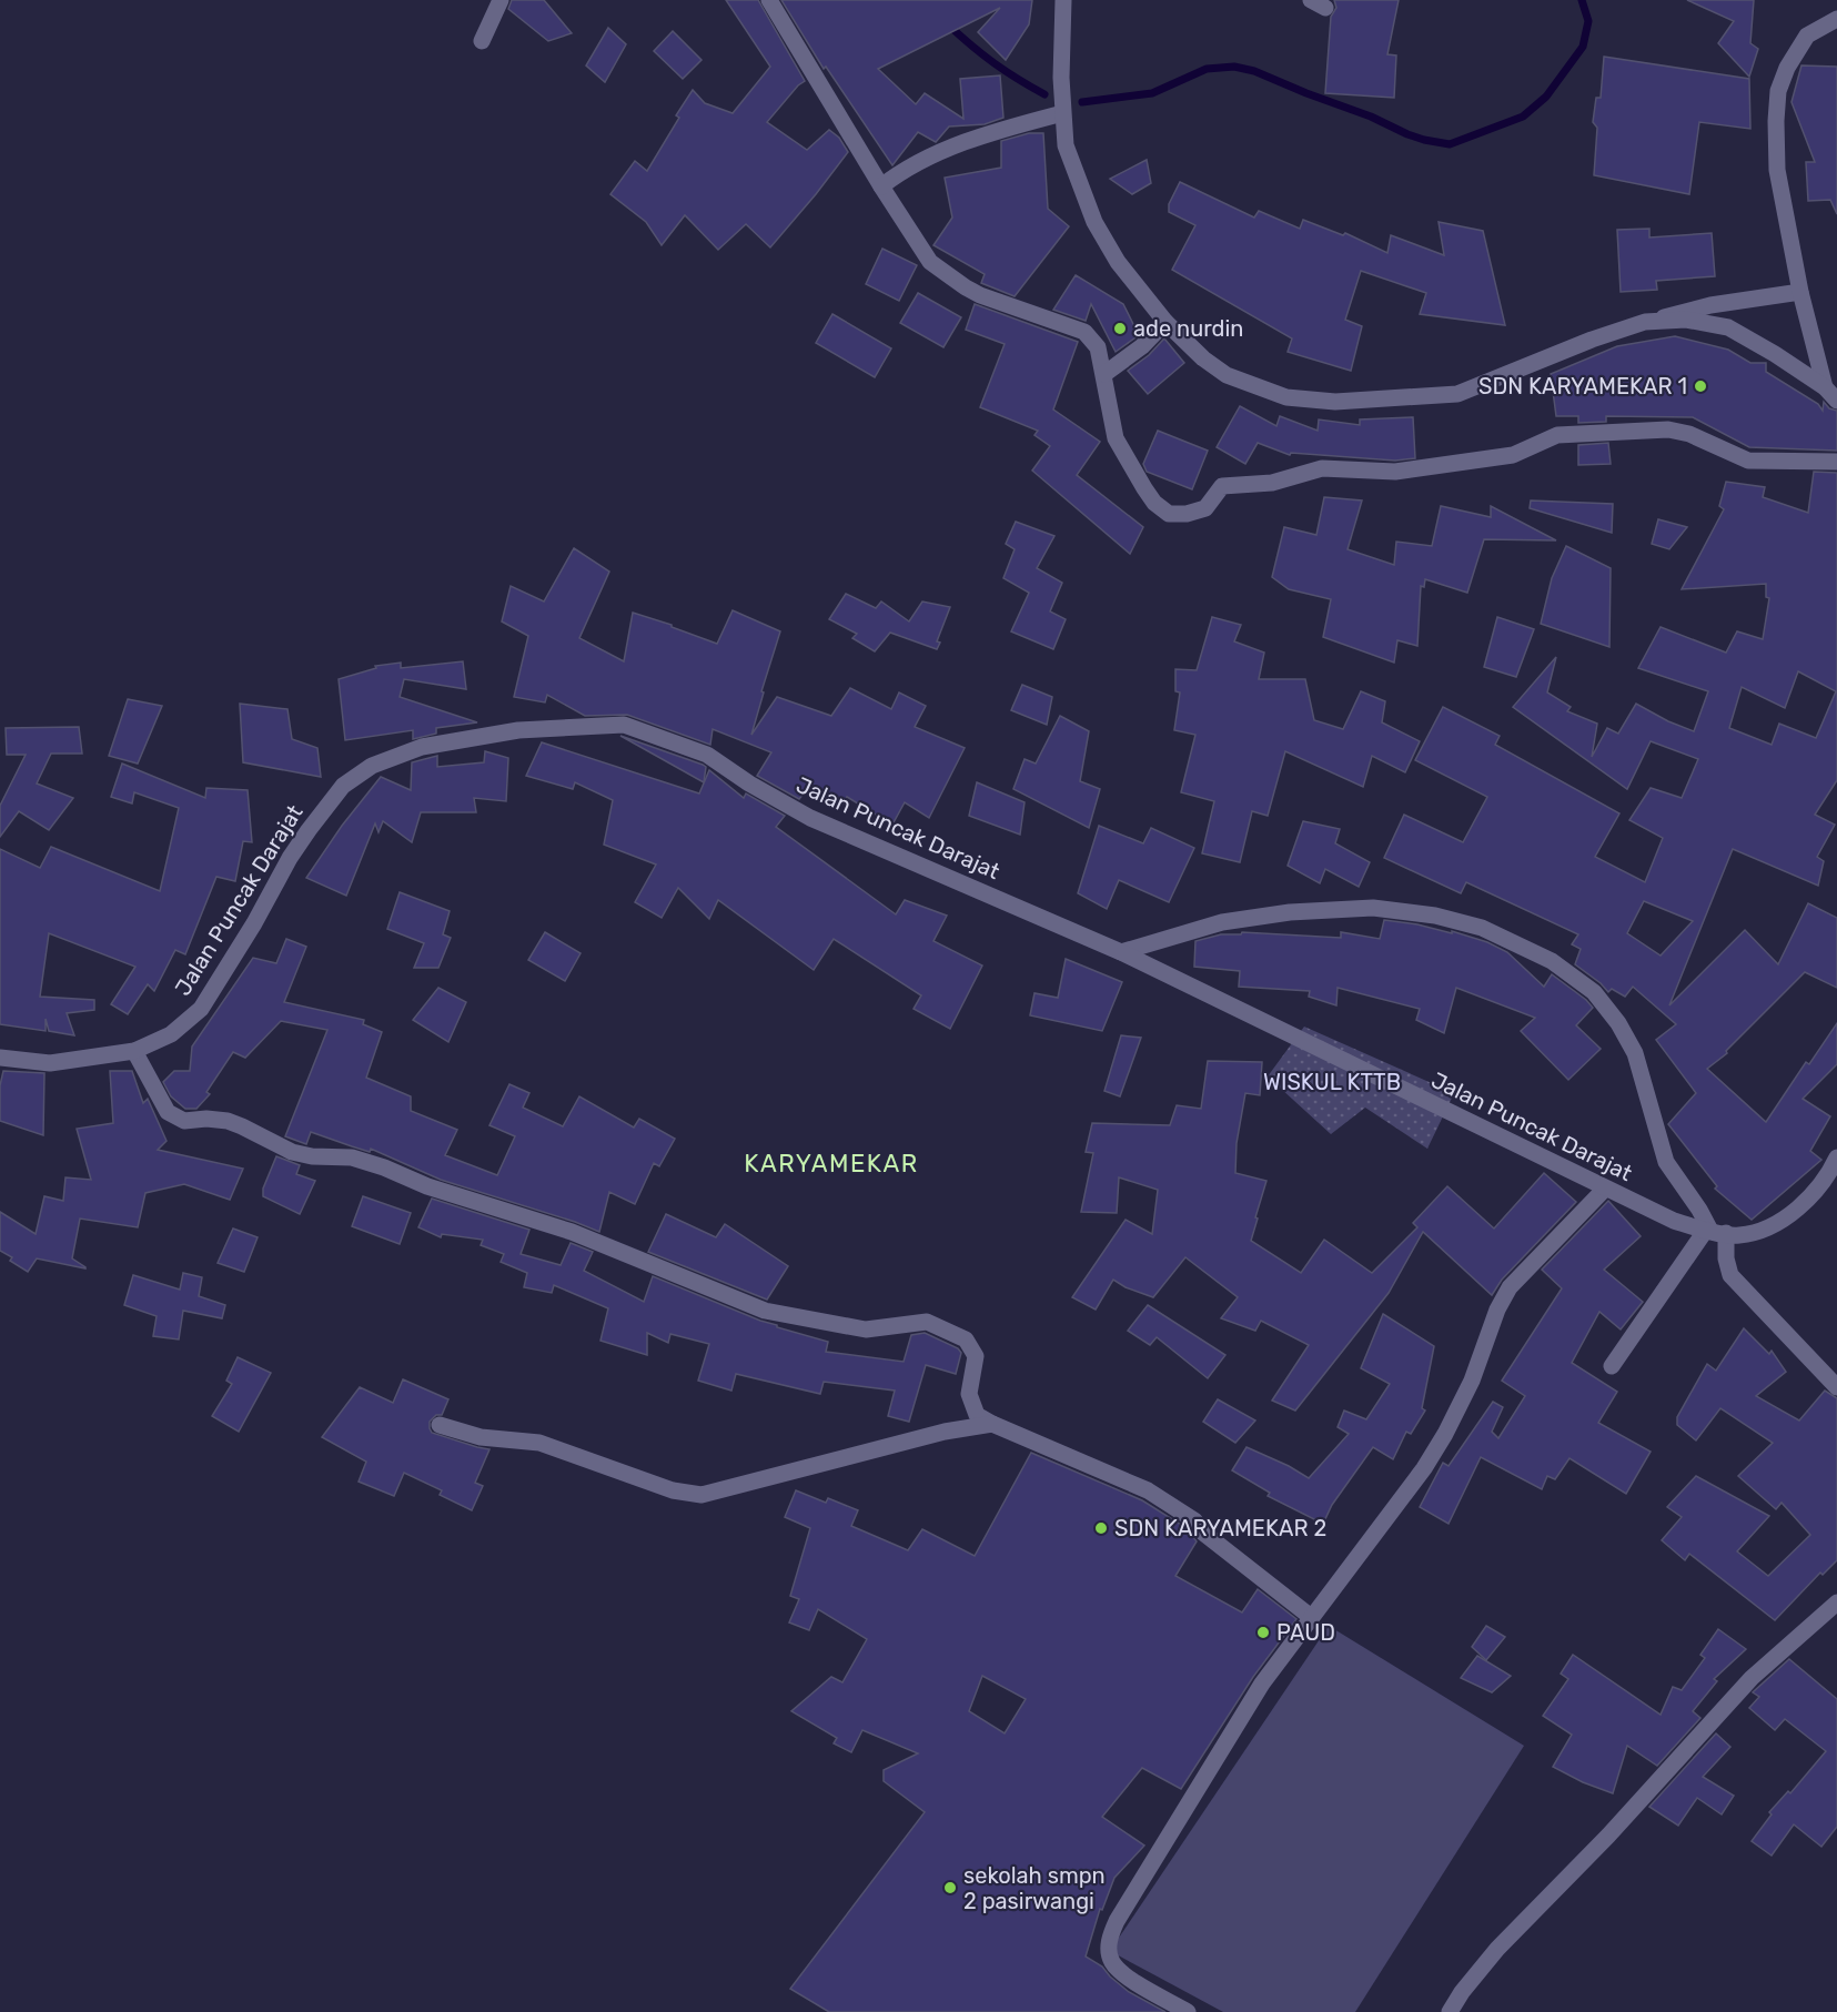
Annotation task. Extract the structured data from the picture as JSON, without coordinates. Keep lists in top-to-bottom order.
{
  "streets": {
    "street": ["Jalan Puncak Darajat"]
  },
  "districts": ["KARYAMEKAR"],
  "parks": ["WISKUL KTTB"],
  "places": [
    "ade nurdin",
    "SDN KARYAMEKAR 1",
    "SDN KARYAMEKAR 2",
    "PAUD",
    "sekolah smpn 2 pasirwangi"
  ]
}
